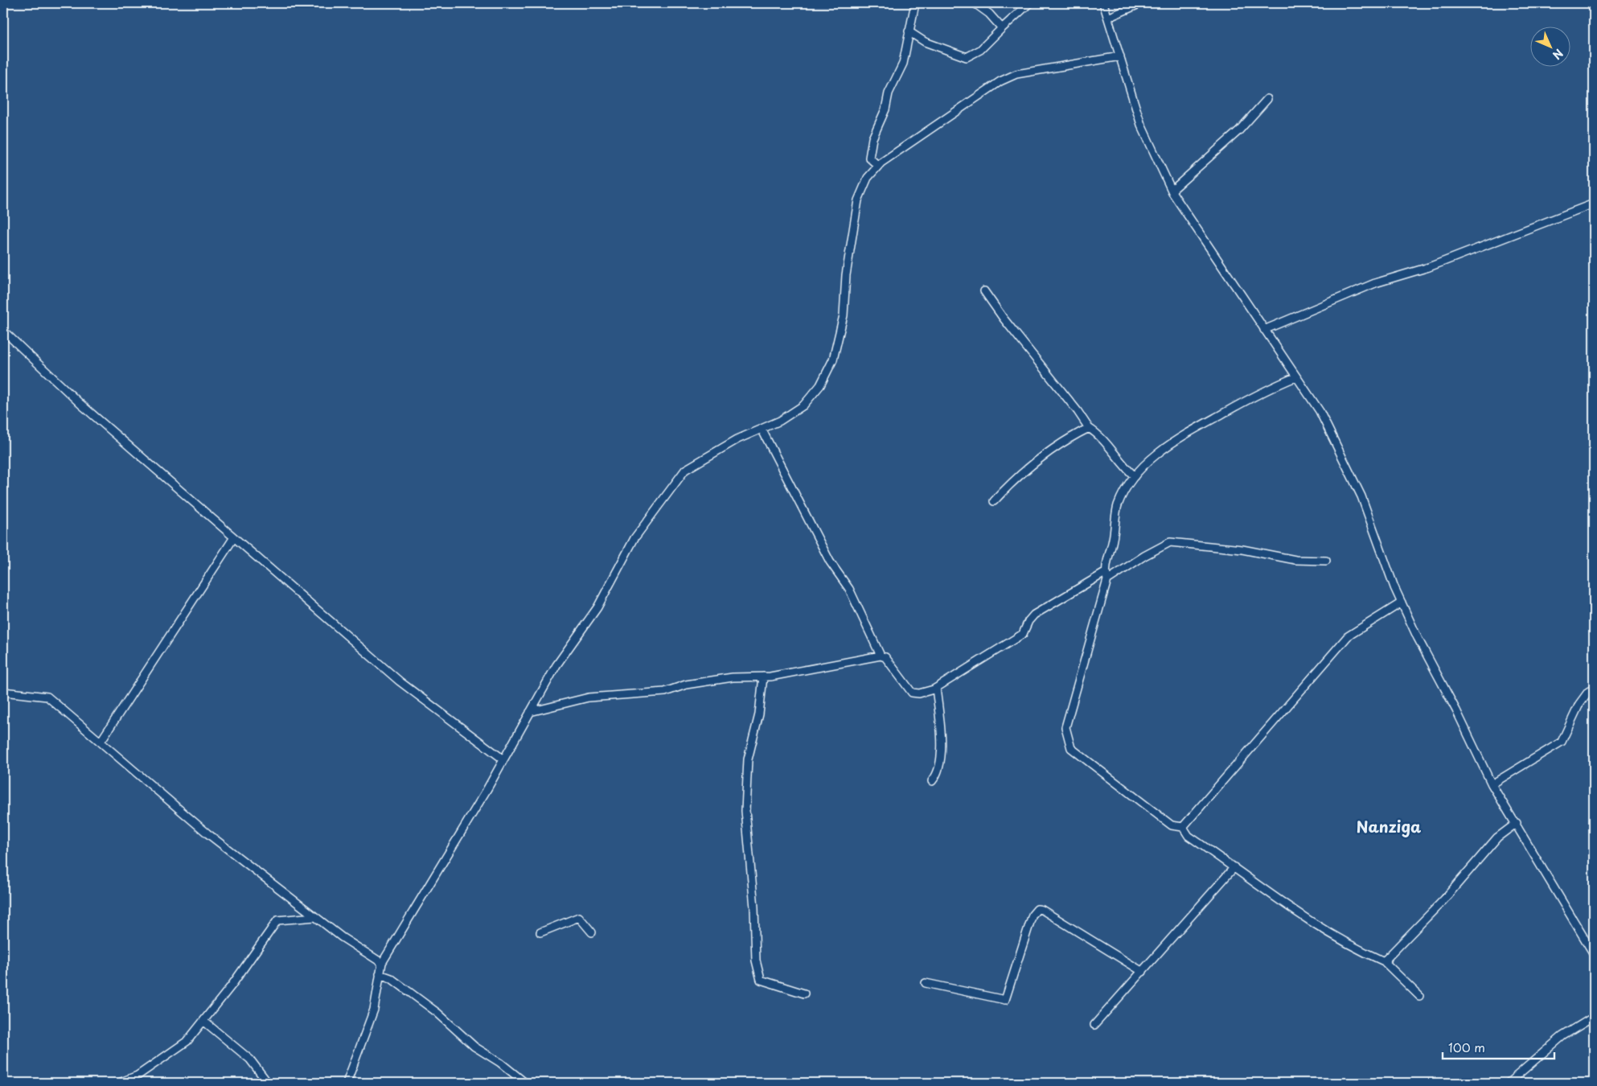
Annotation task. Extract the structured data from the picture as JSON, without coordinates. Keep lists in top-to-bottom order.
{
  "districts": ["Nanziga"],
  "scale_bar": "100 m",
  "north": "bottom right"
}
